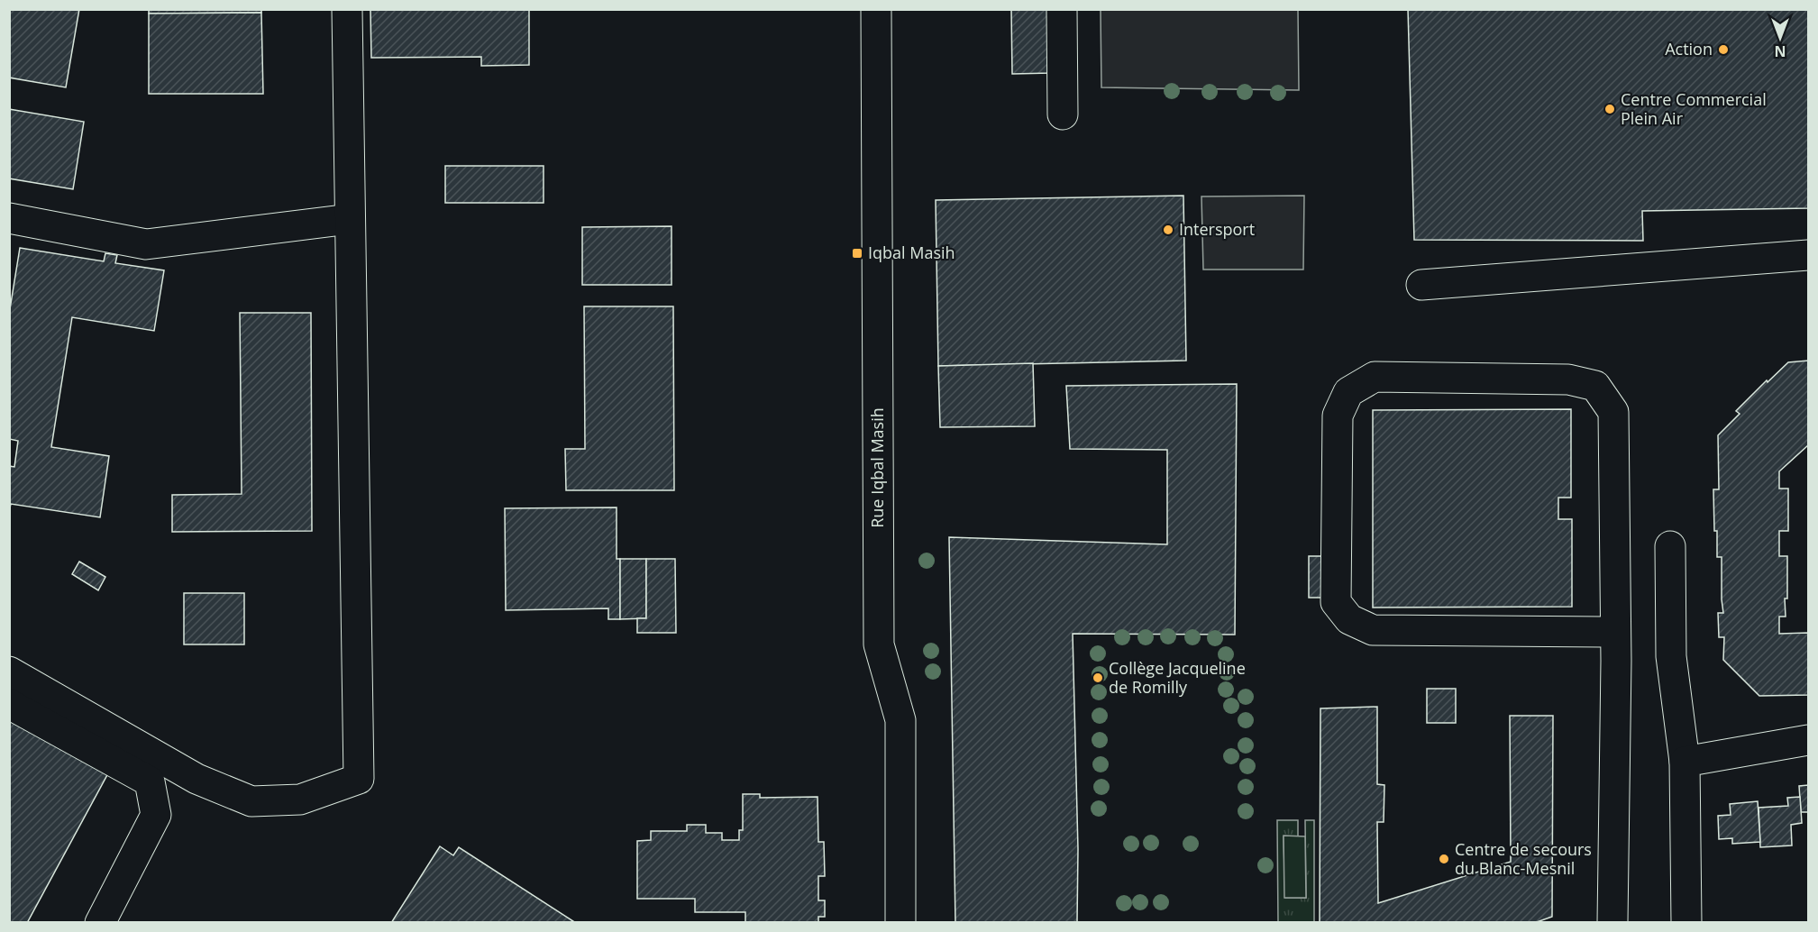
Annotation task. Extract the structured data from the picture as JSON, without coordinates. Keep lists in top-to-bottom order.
{
  "streets": {
    "street": ["Rue Iqbal Masih"]
  },
  "places": {
    "other": [
      "Action",
      "Centre Commercial Plein Air",
      "Intersport",
      "Collège Jacqueline de Romilly",
      "Centre de secours du Blanc-Mesnil"
    ],
    "transit": ["Iqbal Masih"]
  },
  "north": "bottom"
}
